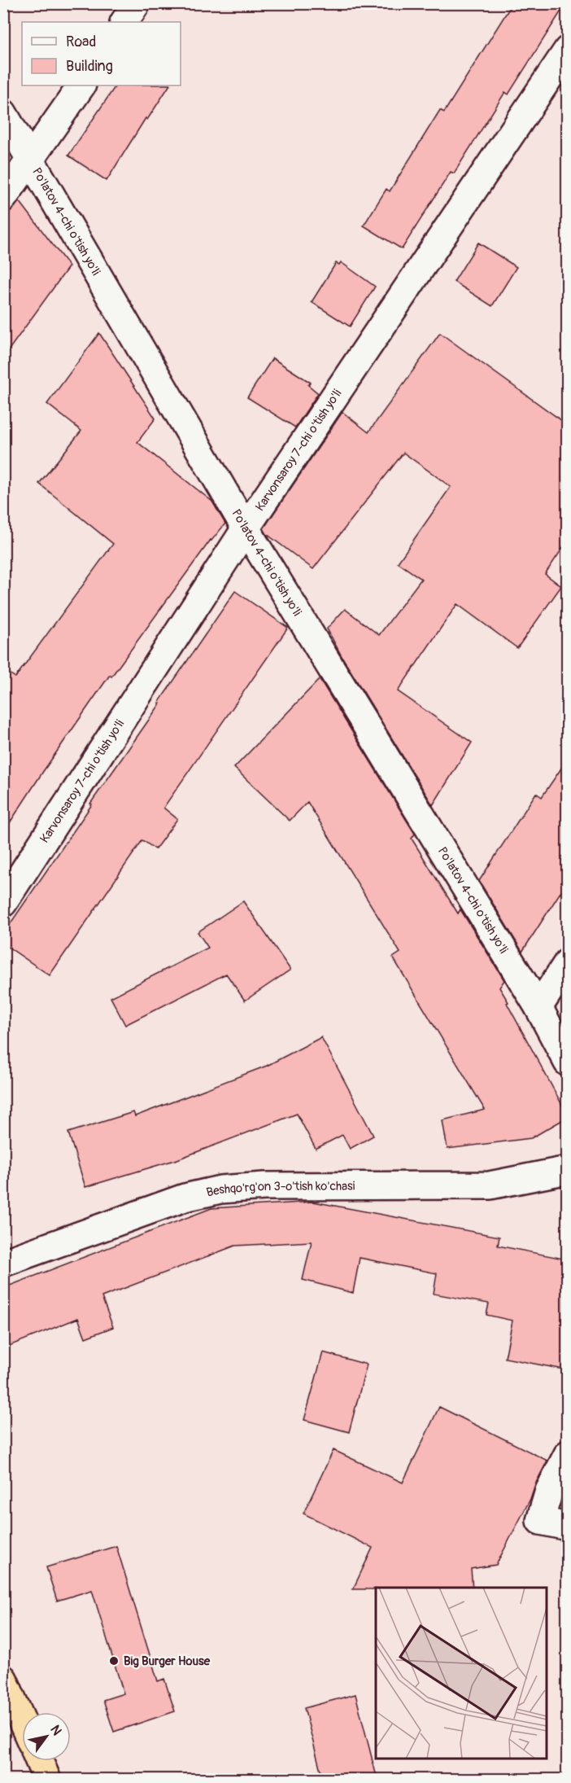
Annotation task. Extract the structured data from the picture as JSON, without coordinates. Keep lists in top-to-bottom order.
{
  "streets": {
    "street": ["Po'latov 4-chi o'tish yo'li", "Karvonsaroy 7-chi o'tish yo'li", "Beshqo'rg'on 3-o'tish ko'chasi"]
  },
  "crossings": [
    ["Po'latov 4-chi o'tish yo'li", "Karvonsaroy 7-chi o'tish yo'li"]
  ],
  "places": ["Big Burger House"],
  "legend": ["Road", "Building"],
  "north": "top right"
}
